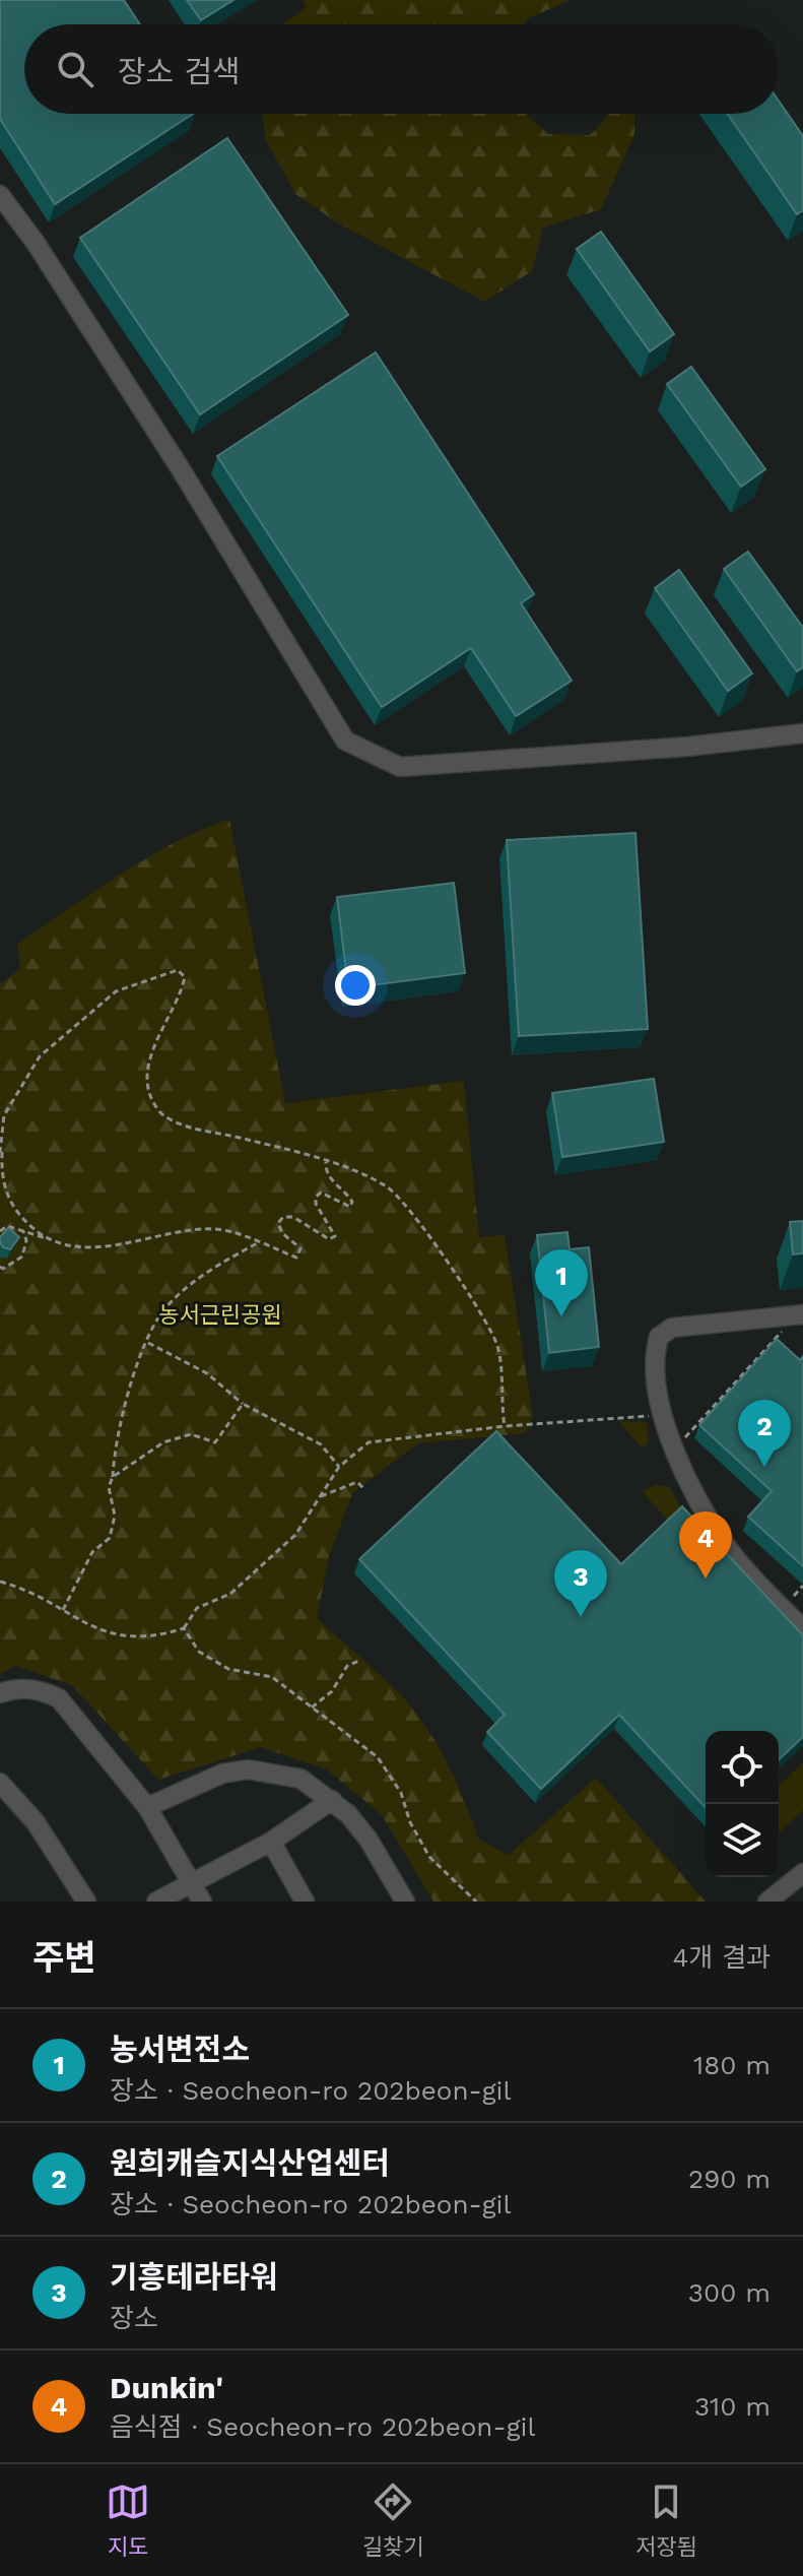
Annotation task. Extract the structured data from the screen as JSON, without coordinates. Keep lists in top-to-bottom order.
{
  "parks": ["농서근린공원"],
  "page": {
    "search": "장소 검색",
    "pins": [
      "1",
      "2",
      "4",
      "3"
    ],
    "heading": ["주변", "4개 결과"],
    "list": [
      {
        "mark": "1",
        "name": "농서변전소",
        "note": "장소 · Seocheon-ro 202beon-gil",
        "value": "180 m"
      },
      {
        "mark": "2",
        "name": "원희캐슬지식산업센터",
        "note": "장소 · Seocheon-ro 202beon-gil",
        "value": "290 m"
      },
      {
        "mark": "3",
        "name": "기흥테라타워",
        "note": "장소",
        "value": "300 m"
      },
      {
        "mark": "4",
        "name": "Dunkin'",
        "note": "음식점 · Seocheon-ro 202beon-gil",
        "value": "310 m"
      }
    ],
    "nav": ["지도", "길찾기", "저장됨"]
  }
}
